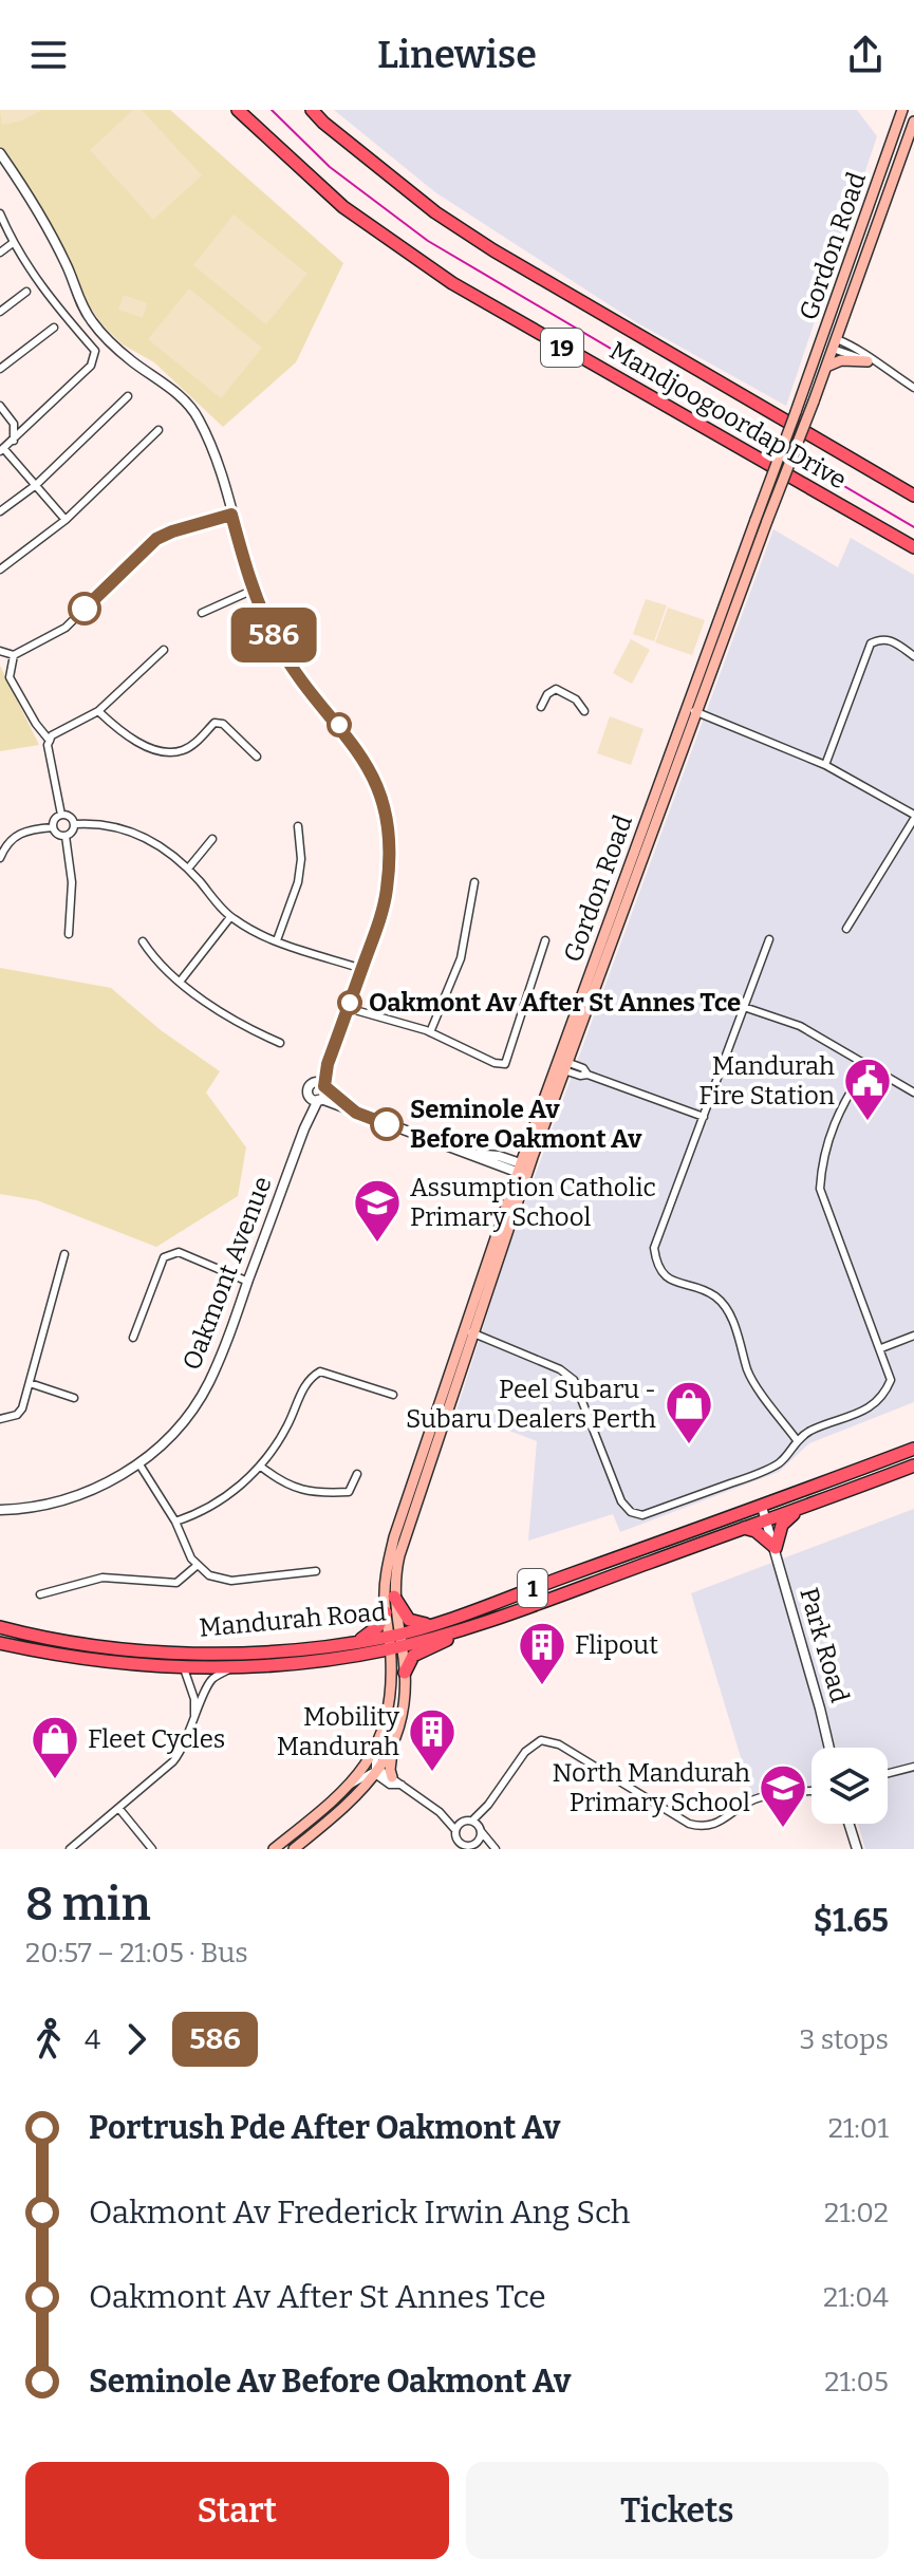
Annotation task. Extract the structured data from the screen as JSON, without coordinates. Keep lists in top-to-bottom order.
{
  "streets": {
    "highway": [
      "19",
      "Mandjoogoordap Drive",
      "1",
      "Mandurah Road"
    ],
    "main road": ["Gordon Road"],
    "street": ["Oakmont Avenue", "Park Road"]
  },
  "crossings": [
    ["Gordon Road", "Mandurah Road"],
    ["Mandurah Road", "Park Road"]
  ],
  "places": {
    "other": ["Oakmont Av After St Annes Tce", "Seminole Av Before Oakmont Av"],
    "public building": ["Mandurah Fire Station"],
    "school or university": ["Assumption Catholic Primary School", "North Mandurah Primary School"],
    "shop": ["Peel Subaru - Subaru Dealers Perth", "Fleet Cycles"],
    "building": ["Flipout", "Mobility Mandurah"]
  },
  "lines": ["bus line 586"],
  "page": {
    "header": "Linewise",
    "on_map": "586",
    "heading": ["8 min", "20:57 – 21:05 · Bus", "$1.65"],
    "legs": ["4", "586", "3 stops"],
    "list": [
      {
        "name": "Portrush Pde After Oakmont Av",
        "value": "21:01"
      },
      {
        "name": "Oakmont Av Frederick Irwin Ang Sch",
        "value": "21:02"
      },
      {
        "name": "Oakmont Av After St Annes Tce",
        "value": "21:04"
      },
      {
        "name": "Seminole Av Before Oakmont Av",
        "value": "21:05"
      }
    ],
    "buttons": ["Start", "Tickets"]
  }
}
